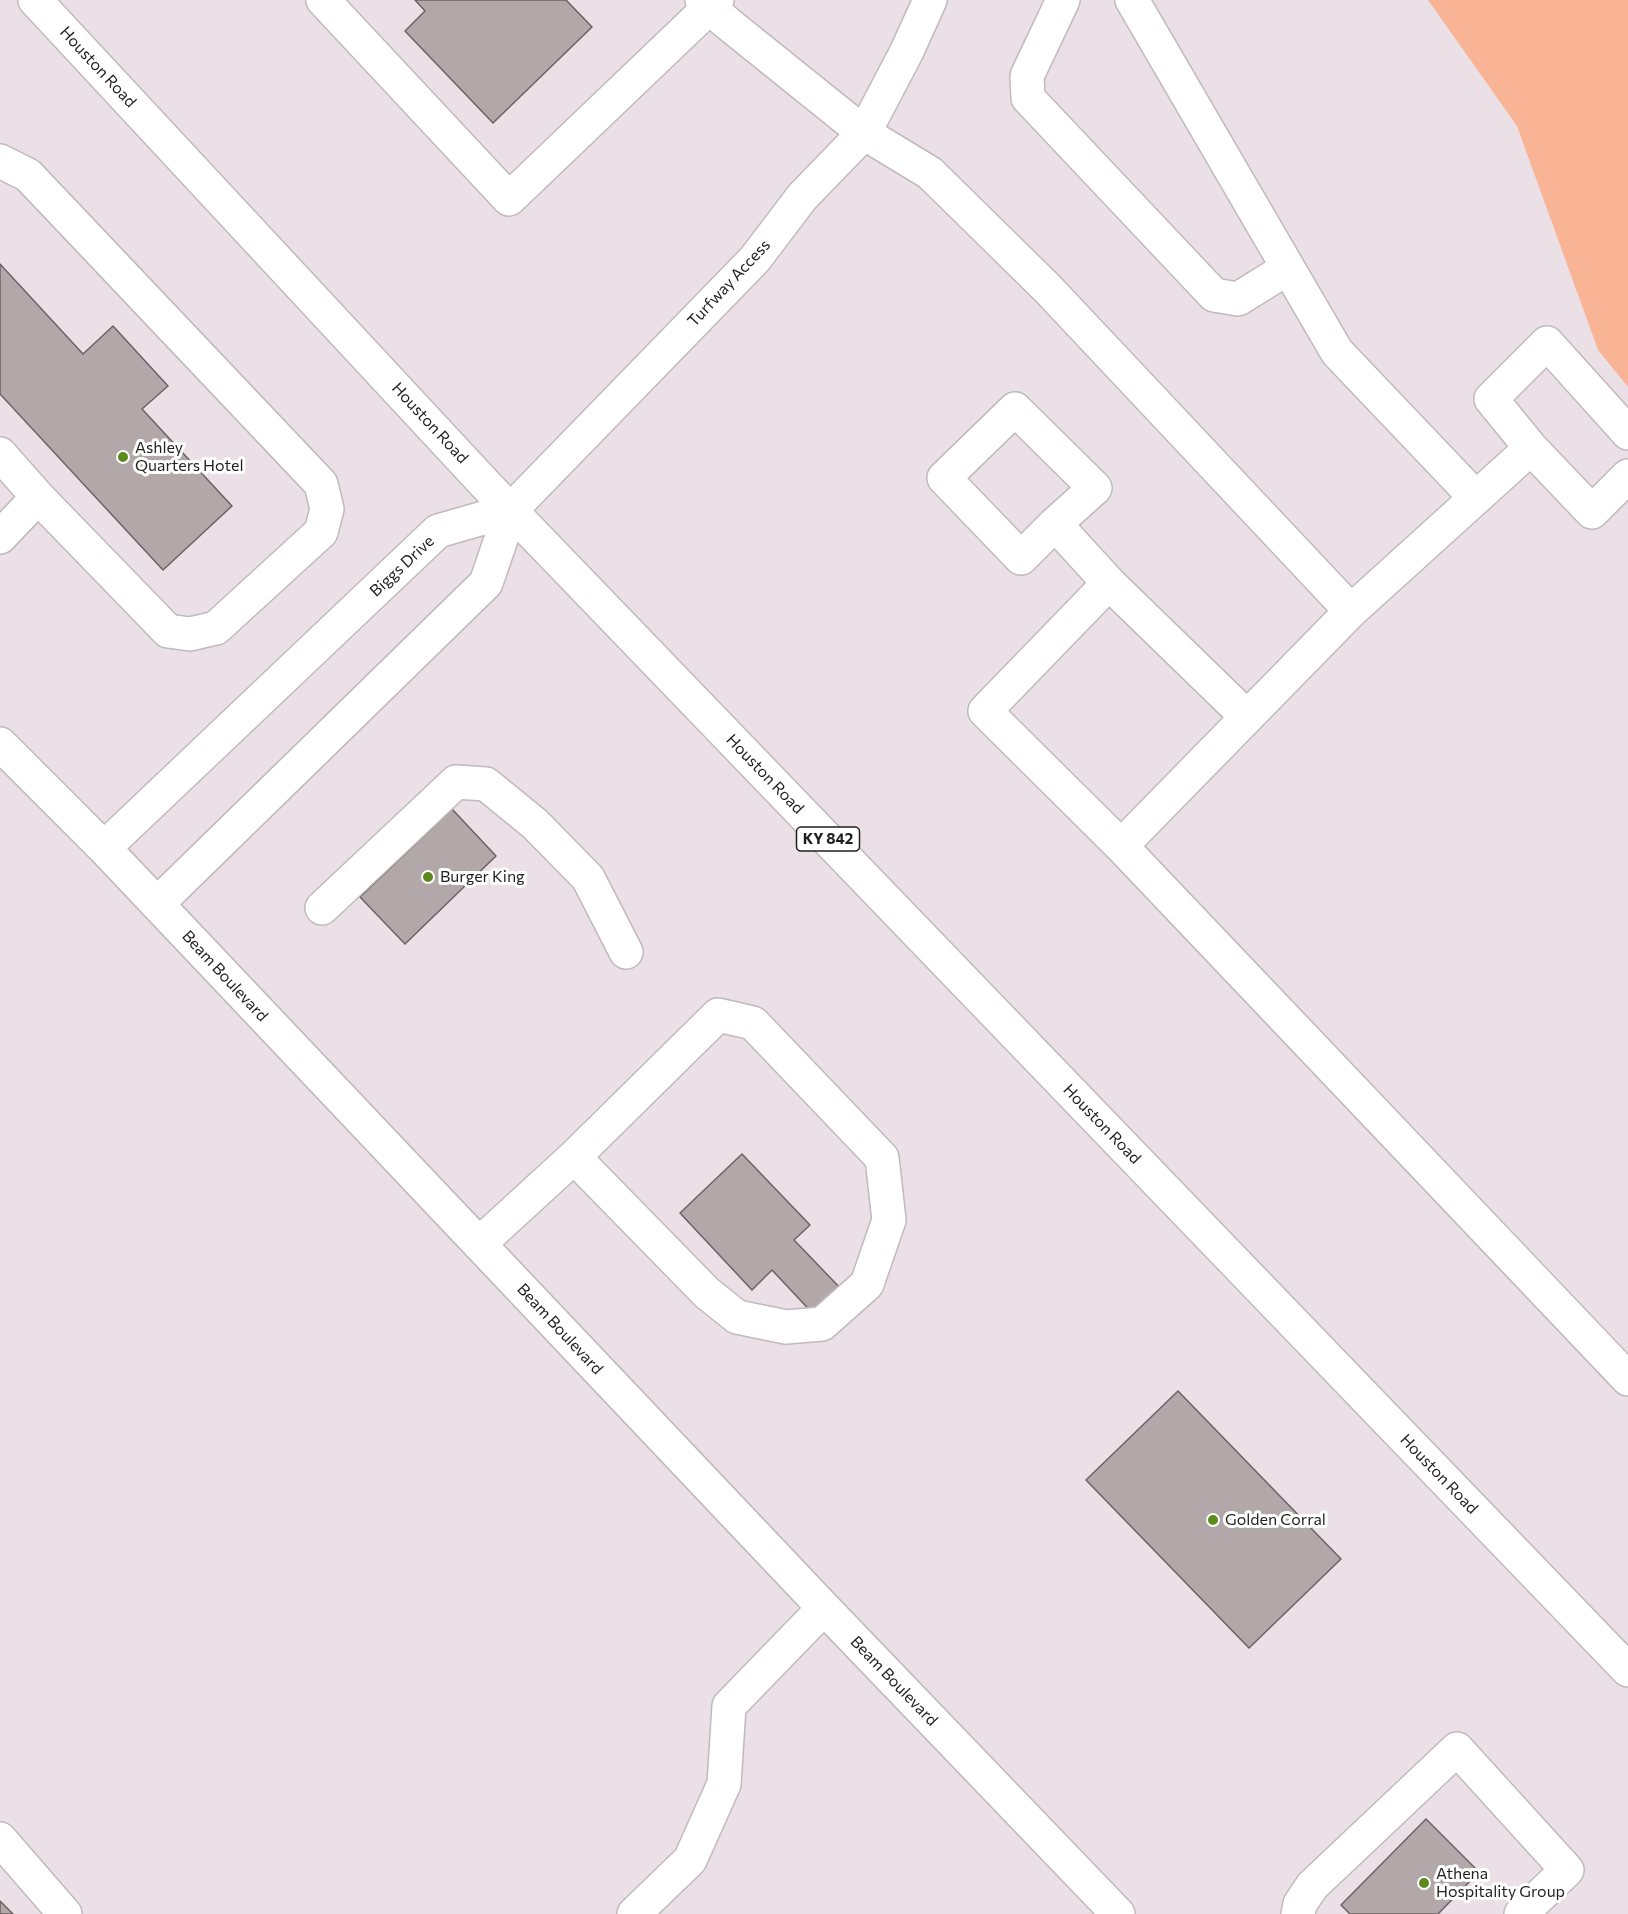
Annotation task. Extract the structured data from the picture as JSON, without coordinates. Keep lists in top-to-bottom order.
{
  "streets": {
    "street": [
      "Houston Road",
      "Turfway Access",
      "Biggs Drive",
      "KY 842",
      "Beam Boulevard"
    ]
  },
  "crossings": [
    ["Houston Road", "Turfway Access"],
    ["Houston Road", "Biggs Drive"],
    ["Turfway Access", "Biggs Drive"],
    ["Biggs Drive", "Beam Boulevard"]
  ],
  "places": [
    "Ashley Quarters Hotel",
    "Burger King",
    "Golden Corral",
    "Athena Hospitality Group"
  ]
}
